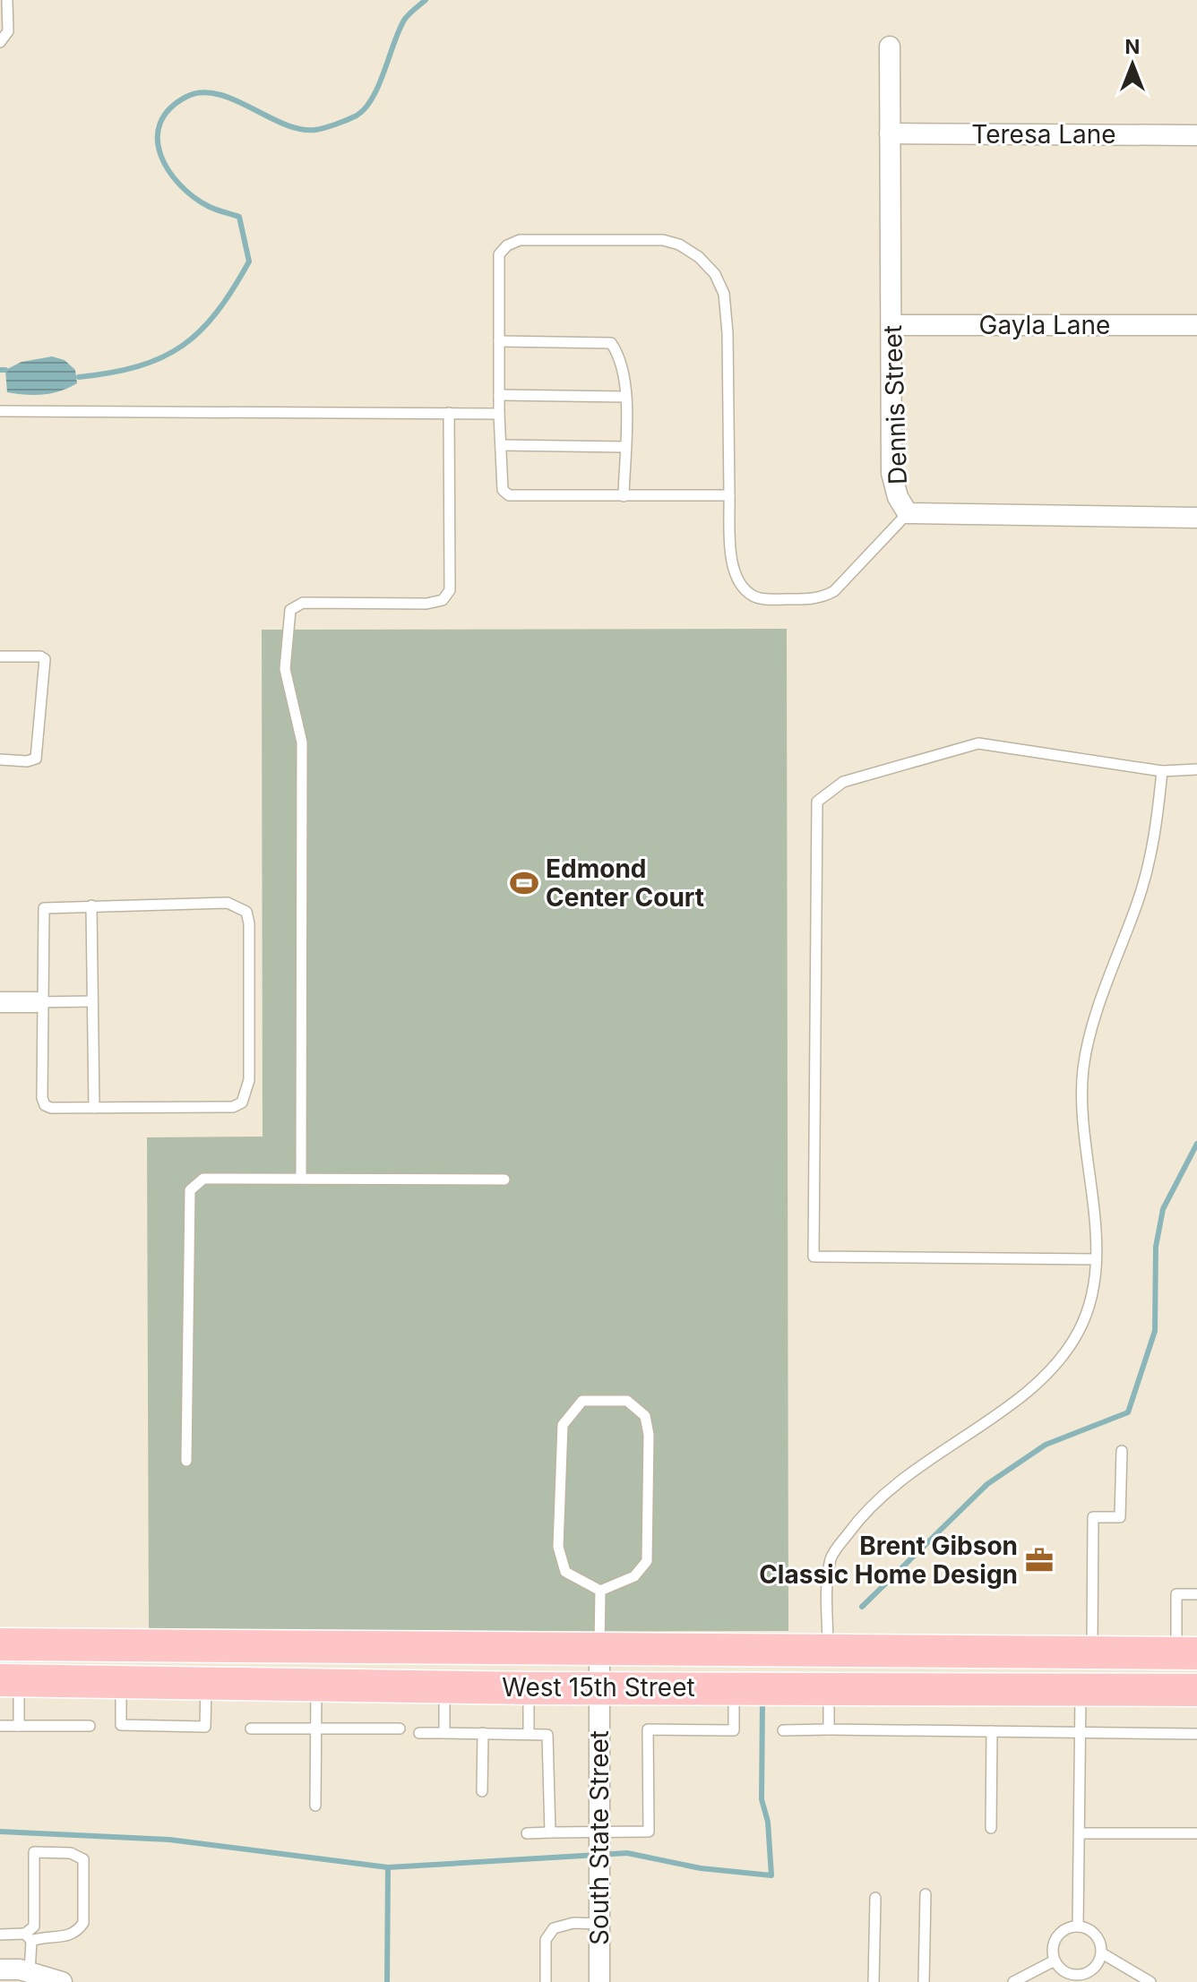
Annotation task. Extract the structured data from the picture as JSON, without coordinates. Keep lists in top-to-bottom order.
{
  "streets": {
    "main road": ["West 15th Street"],
    "street": [
      "Teresa Lane",
      "Gayla Lane",
      "Dennis Street",
      "South State Street"
    ]
  },
  "crossings": [
    ["Teresa Lane", "Dennis Street"],
    ["Gayla Lane", "Dennis Street"],
    ["West 15th Street", "South State Street"]
  ],
  "places": {
    "sports": ["Edmond Center Court"],
    "office": ["Brent Gibson Classic Home Design"]
  },
  "north": "top"
}
